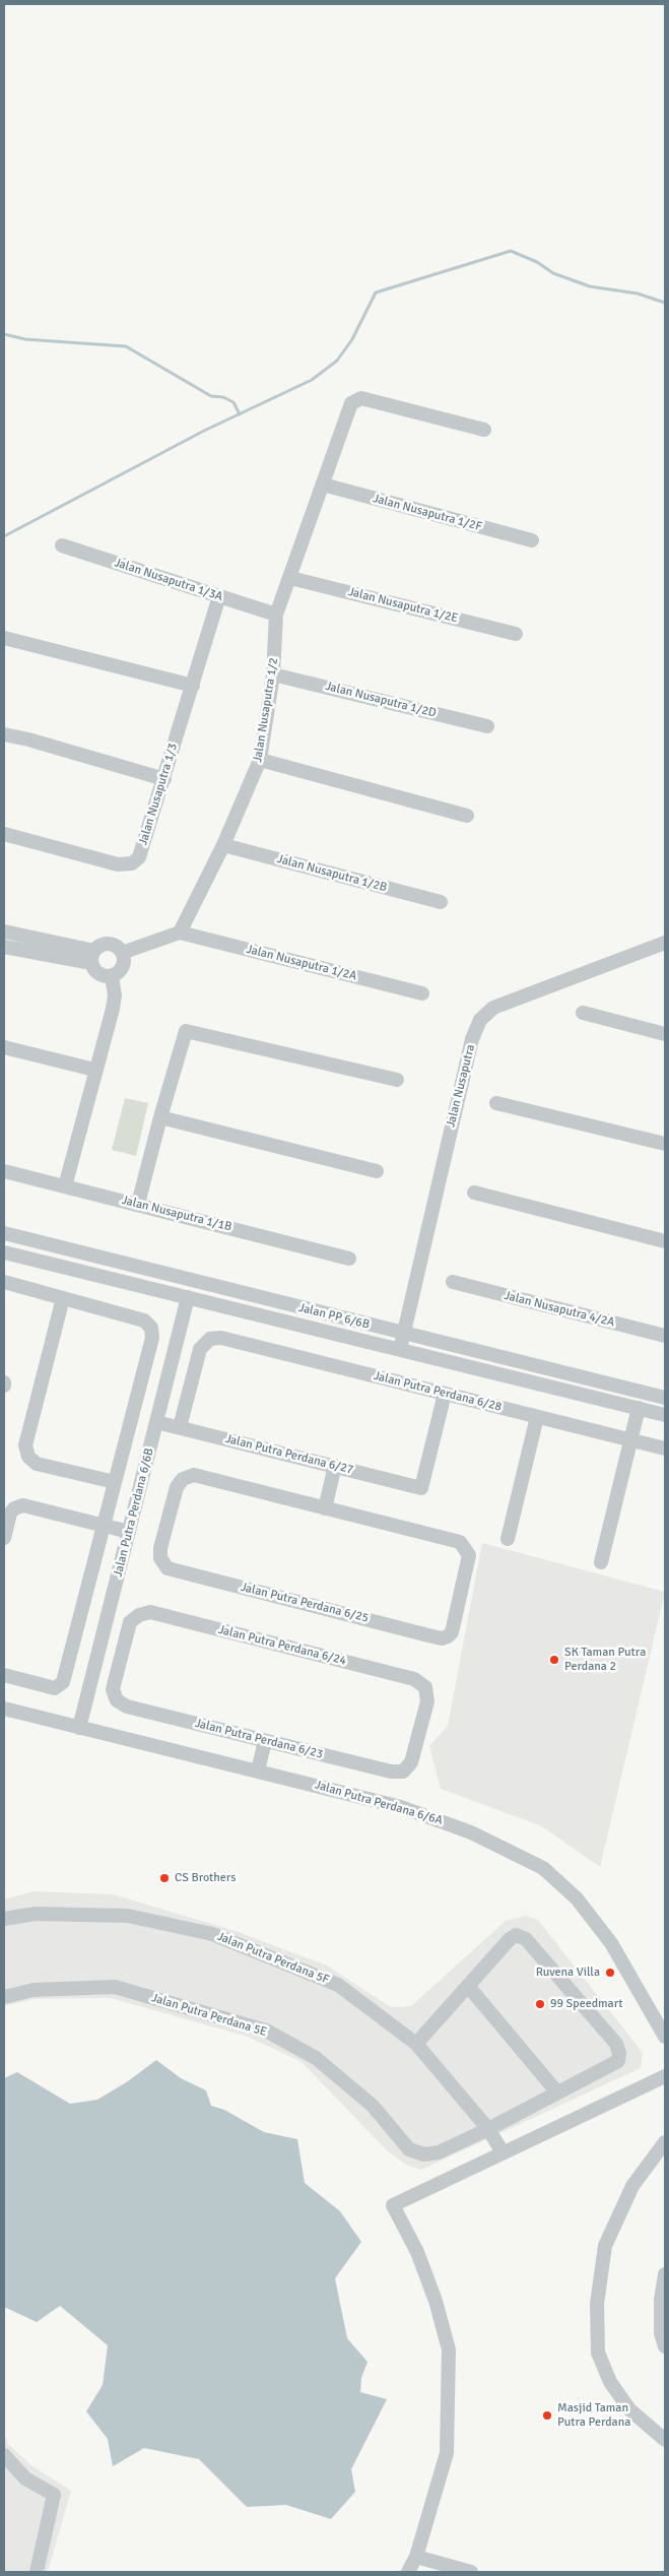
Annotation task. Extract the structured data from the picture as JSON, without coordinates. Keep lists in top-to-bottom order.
{
  "streets": {
    "street": [
      "Jalan Nusaputra 1/2F",
      "Jalan Nusaputra 1/3A",
      "Jalan Nusaputra 1/2E",
      "Jalan Nusaputra 1/2D",
      "Jalan Nusaputra 1/2",
      "Jalan Nusaputra 1/3",
      "Jalan Nusaputra 1/2B",
      "Jalan Nusaputra 1/2A",
      "Jalan Nusaputra",
      "Jalan Nusaputra 1/1B",
      "Jalan Nusaputra 4/2A",
      "Jalan PP 6/6B",
      "Jalan Putra Perdana 6/28",
      "Jalan Putra Perdana 6/27",
      "Jalan Putra Perdana 6/6B",
      "Jalan Putra Perdana 6/25",
      "Jalan Putra Perdana 6/24",
      "Jalan Putra Perdana 6/23",
      "Jalan Putra Perdana 6/6A",
      "Jalan Putra Perdana 5F",
      "Jalan Putra Perdana 5E"
    ]
  },
  "crossings": [
    ["Jalan Nusaputra 1/2F", "Jalan Nusaputra 1/2"],
    ["Jalan Nusaputra 1/3A", "Jalan Nusaputra 1/2"],
    ["Jalan Nusaputra 1/3A", "Jalan Nusaputra 1/3"],
    ["Jalan Nusaputra 1/2E", "Jalan Nusaputra 1/2"],
    ["Jalan Nusaputra 1/2D", "Jalan Nusaputra 1/2"],
    ["Jalan Nusaputra 1/2", "Jalan Nusaputra 1/2B"],
    ["Jalan Nusaputra 1/2", "Jalan Nusaputra 1/2A"],
    ["Jalan Nusaputra", "Jalan PP 6/6B"],
    ["Jalan PP 6/6B", "Jalan Putra Perdana 6/6B"],
    ["Jalan Putra Perdana 6/28", "Jalan Putra Perdana 6/27"],
    ["Jalan Putra Perdana 6/27", "Jalan Putra Perdana 6/6B"],
    ["Jalan Putra Perdana 6/6B", "Jalan Putra Perdana 6/6A"],
    ["Jalan Putra Perdana 6/24", "Jalan Putra Perdana 6/23"],
    ["Jalan Putra Perdana 5F", "Jalan Putra Perdana 5E"]
  ],
  "places": [
    "SK Taman Putra Perdana 2",
    "CS Brothers",
    "Ruvena Villa",
    "99 Speedmart",
    "Masjid Taman Putra Perdana"
  ]
}
